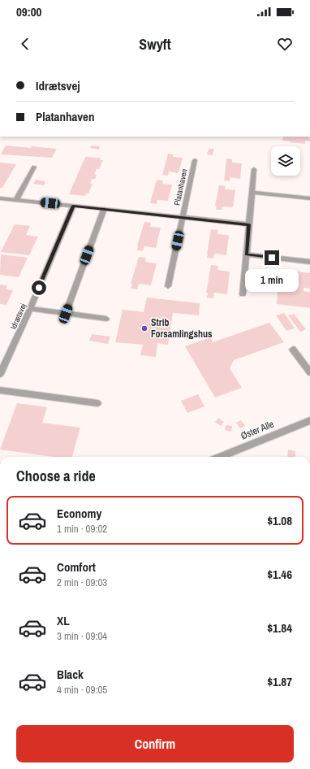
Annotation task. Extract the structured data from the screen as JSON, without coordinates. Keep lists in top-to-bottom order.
{
  "streets": {
    "street": ["Platanhaven", "Idrætsvej", "Øster Alle"]
  },
  "crossings": [
    ["Platanhaven", "Idrætsvej"]
  ],
  "places": ["Strib Forsamlingshus"],
  "page": {
    "status": "09:00",
    "header": "Swyft",
    "banner": ["Idrætsvej", "Platanhaven"],
    "bubble": "1 min",
    "heading": "Choose a ride",
    "list": [
      {
        "name": "Economy",
        "note": "1 min · 09:02",
        "value": "$1.08"
      },
      {
        "name": "Comfort",
        "note": "2 min · 09:03",
        "value": "$1.46"
      },
      {
        "name": "XL",
        "note": "3 min · 09:04",
        "value": "$1.84"
      },
      {
        "name": "Black",
        "note": "4 min · 09:05",
        "value": "$1.87"
      }
    ],
    "buttons": "Confirm"
  }
}
